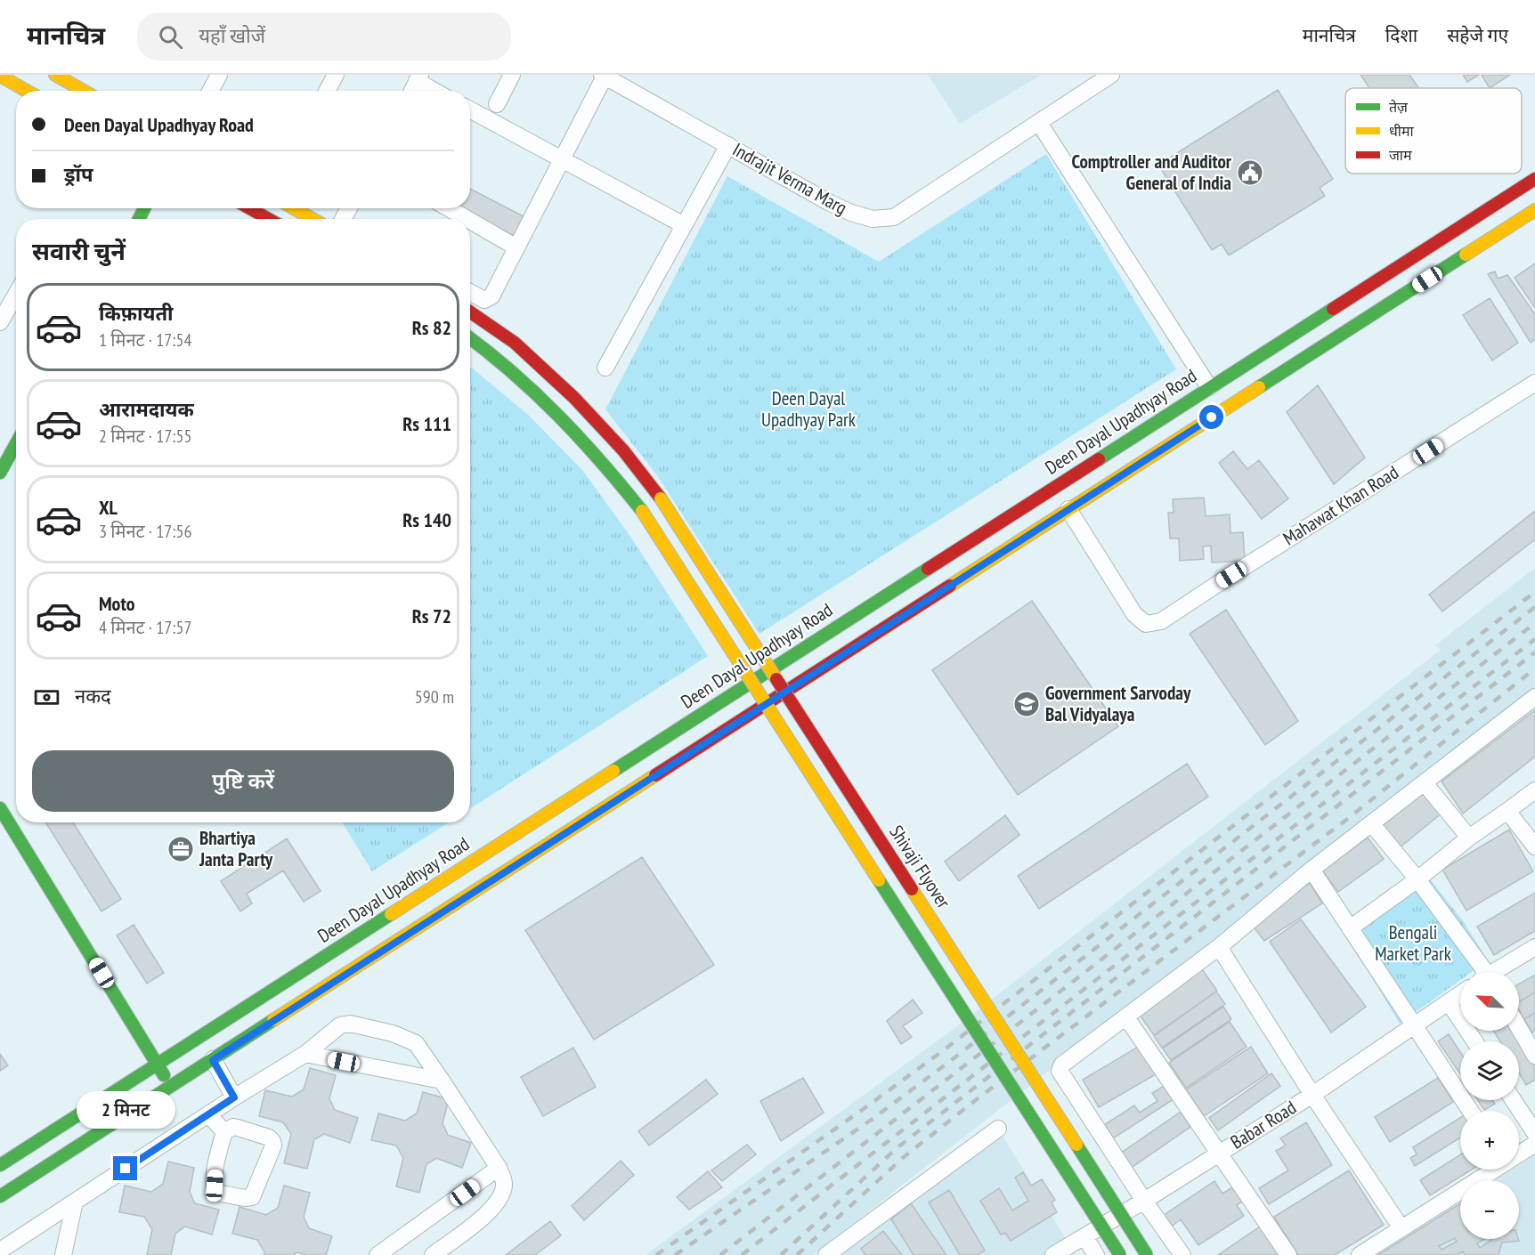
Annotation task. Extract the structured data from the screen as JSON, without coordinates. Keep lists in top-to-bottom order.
{
  "streets": {
    "main road": ["Deen Dayal Upadhyay Road", "Shivaji Flyover"],
    "street": ["Indrajit Verma Marg", "Mahawat Khan Road", "Babar Road"]
  },
  "parks": ["Deen Dayal Upadhyay Park", "Bengali Market Park"],
  "places": {
    "public building": ["Comptroller and Auditor General of India"],
    "school or university": ["Government Sarvoday Bal Vidyalaya"],
    "office": ["Bhartiya Janta Party"]
  },
  "legend": ["तेज़", "धीमा", "जाम"],
  "north": "top left",
  "page": {
    "header": "मानचित्र",
    "search": "यहाँ खोजें",
    "nav": ["मानचित्र", "दिशा", "सहेजे गए"],
    "banner": ["Deen Dayal Upadhyay Road", "ड्रॉप"],
    "heading": "सवारी चुनें",
    "list": [
      {
        "name": "किफ़ायती",
        "note": "1 मिनट · 17:54",
        "value": "Rs 82"
      },
      {
        "name": "आरामदायक",
        "note": "2 मिनट · 17:55",
        "value": "Rs 111"
      },
      {
        "name": "XL",
        "note": "3 मिनट · 17:56",
        "value": "Rs 140"
      },
      {
        "name": "Moto",
        "note": "4 मिनट · 17:57",
        "value": "Rs 72"
      }
    ],
    "pay": ["नकद", "590 m"],
    "buttons": "पुष्टि करें",
    "map_buttons": ["+", "−"],
    "bubble": "2 मिनट"
  }
}
